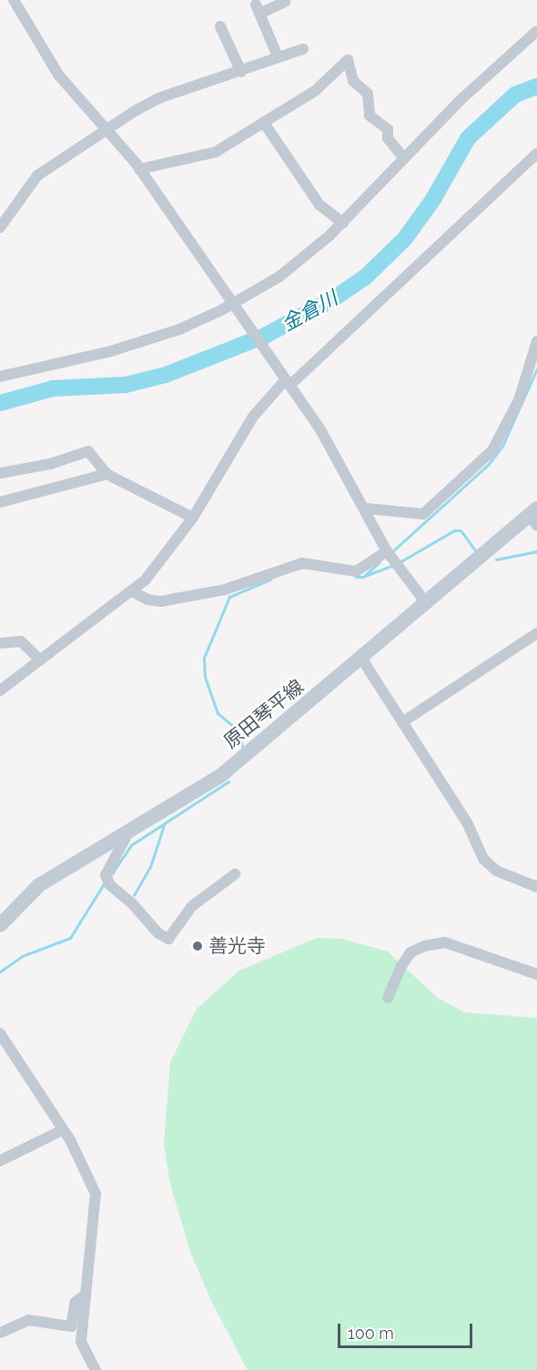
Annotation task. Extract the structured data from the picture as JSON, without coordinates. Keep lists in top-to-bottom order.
{
  "streets": {
    "main road": ["原田琴平線"]
  },
  "water": ["金倉川"],
  "places": ["善光寺"],
  "scale_bar": "100 m"
}
